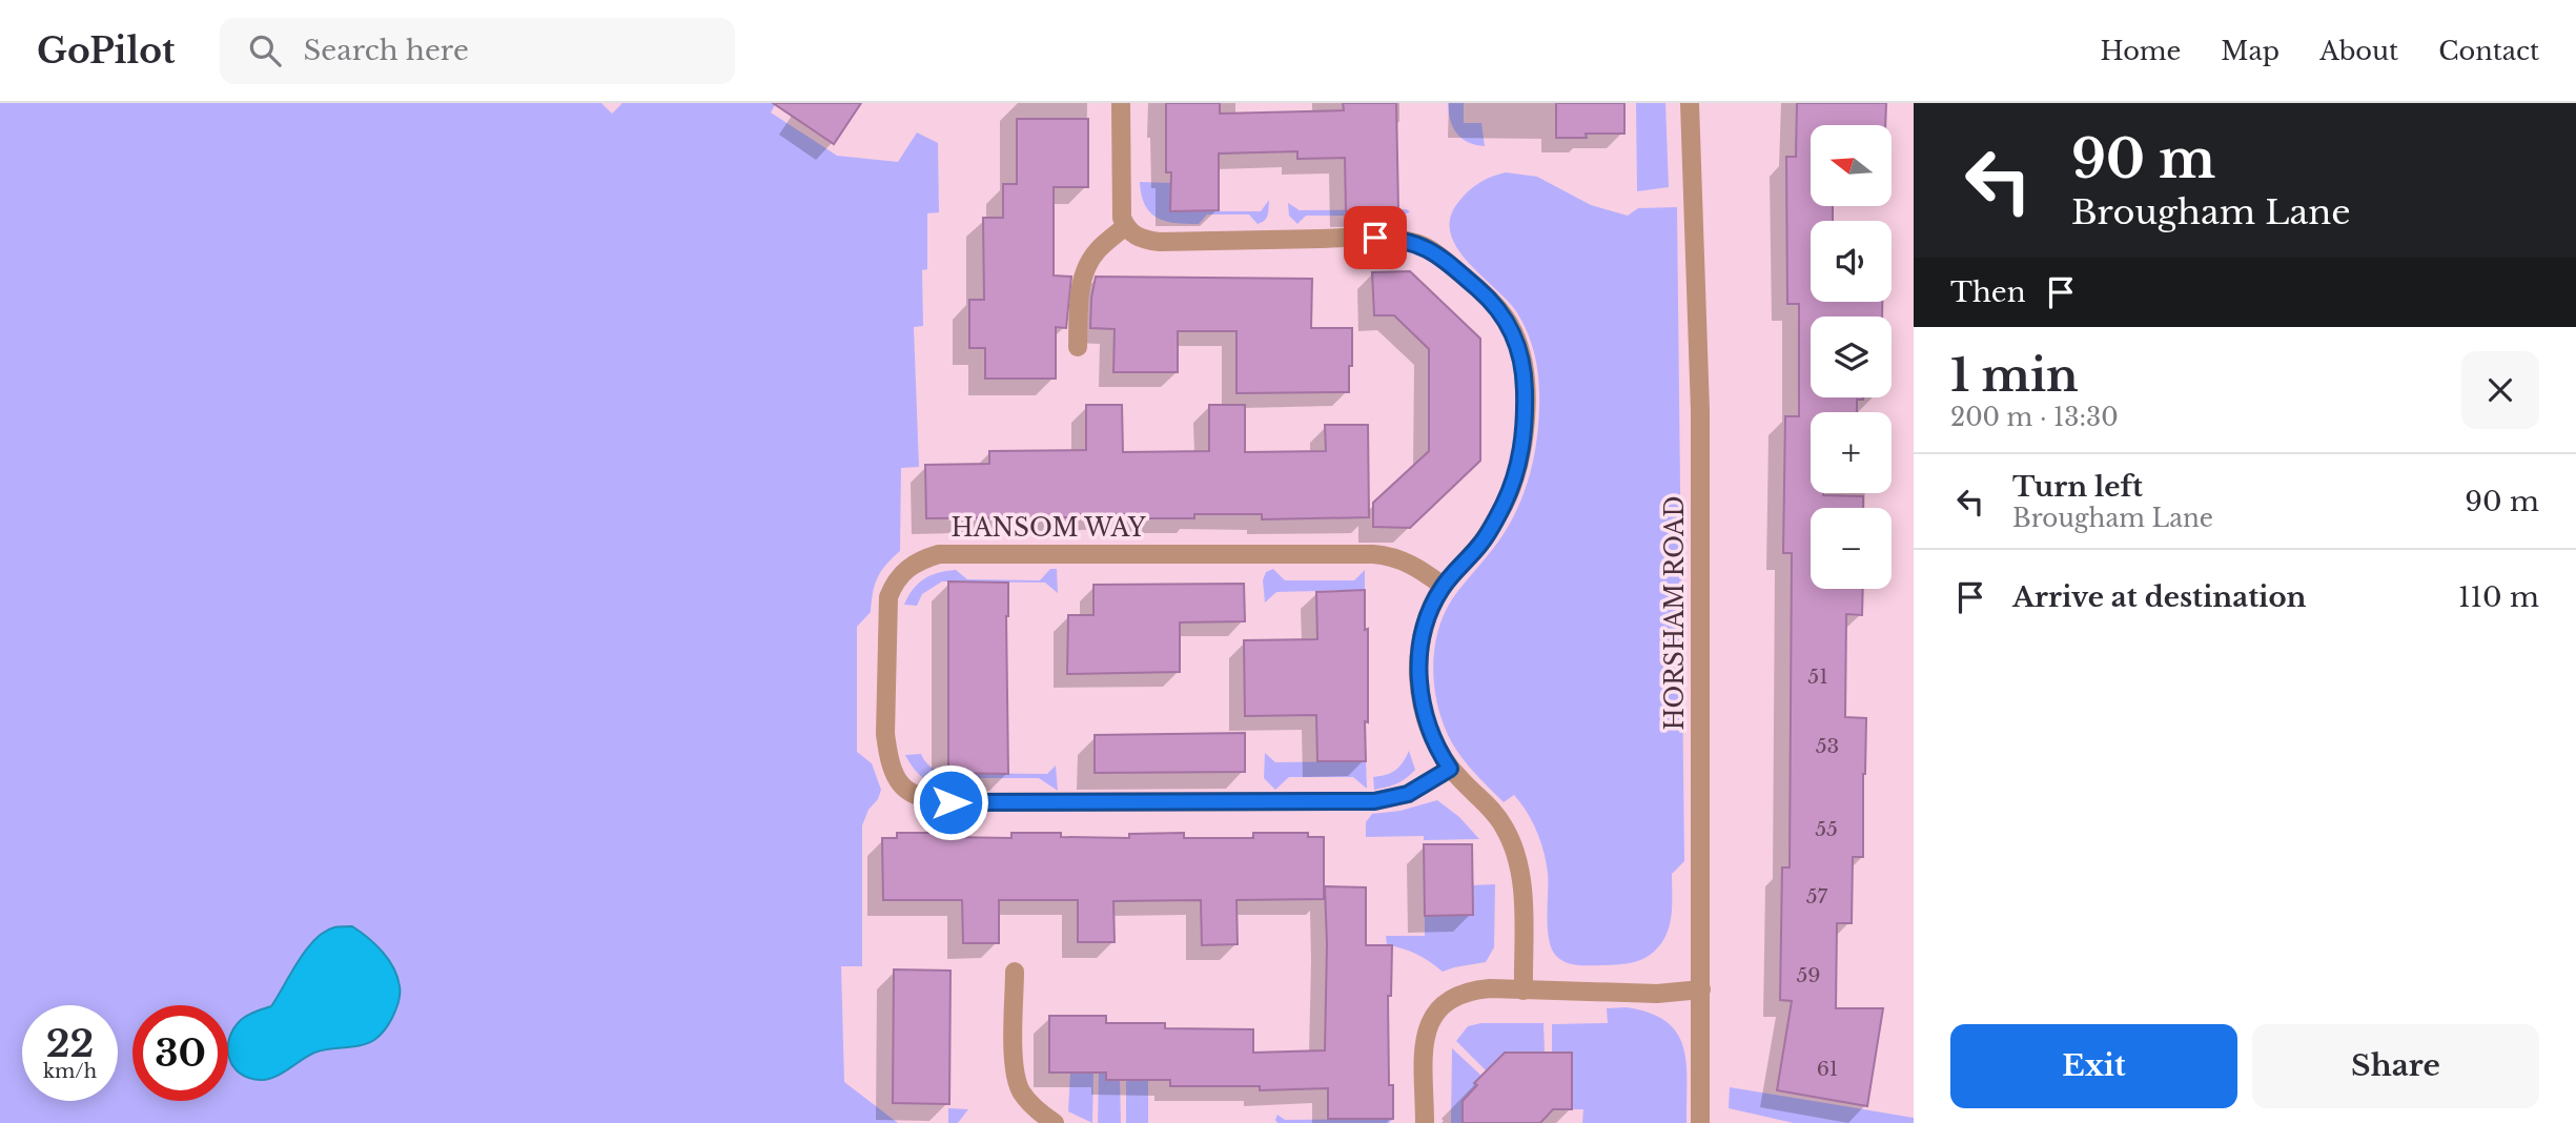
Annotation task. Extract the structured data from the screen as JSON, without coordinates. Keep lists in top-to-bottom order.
{
  "streets": {
    "street": ["HANSOM WAY", "HORSHAM ROAD"]
  },
  "house_numbers": [
    "51",
    "53",
    "55",
    "57",
    "59",
    "61"
  ],
  "north": "left",
  "page": {
    "header": "GoPilot",
    "search": "Search here",
    "nav": [
      "Home",
      "Map",
      "About",
      "Contact"
    ],
    "turn": ["90 m", "Brougham Lane"],
    "map_buttons": ["+", "−"],
    "then": "Then",
    "heading": ["1 min", "200 m · 13:30"],
    "list": [
      {
        "name": "Turn left",
        "note": "Brougham Lane",
        "value": "90 m"
      },
      {
        "name": "Arrive at destination",
        "value": "110 m"
      }
    ],
    "speed": "22 km/h",
    "limit": "30",
    "buttons": ["Exit", "Share"]
  }
}
